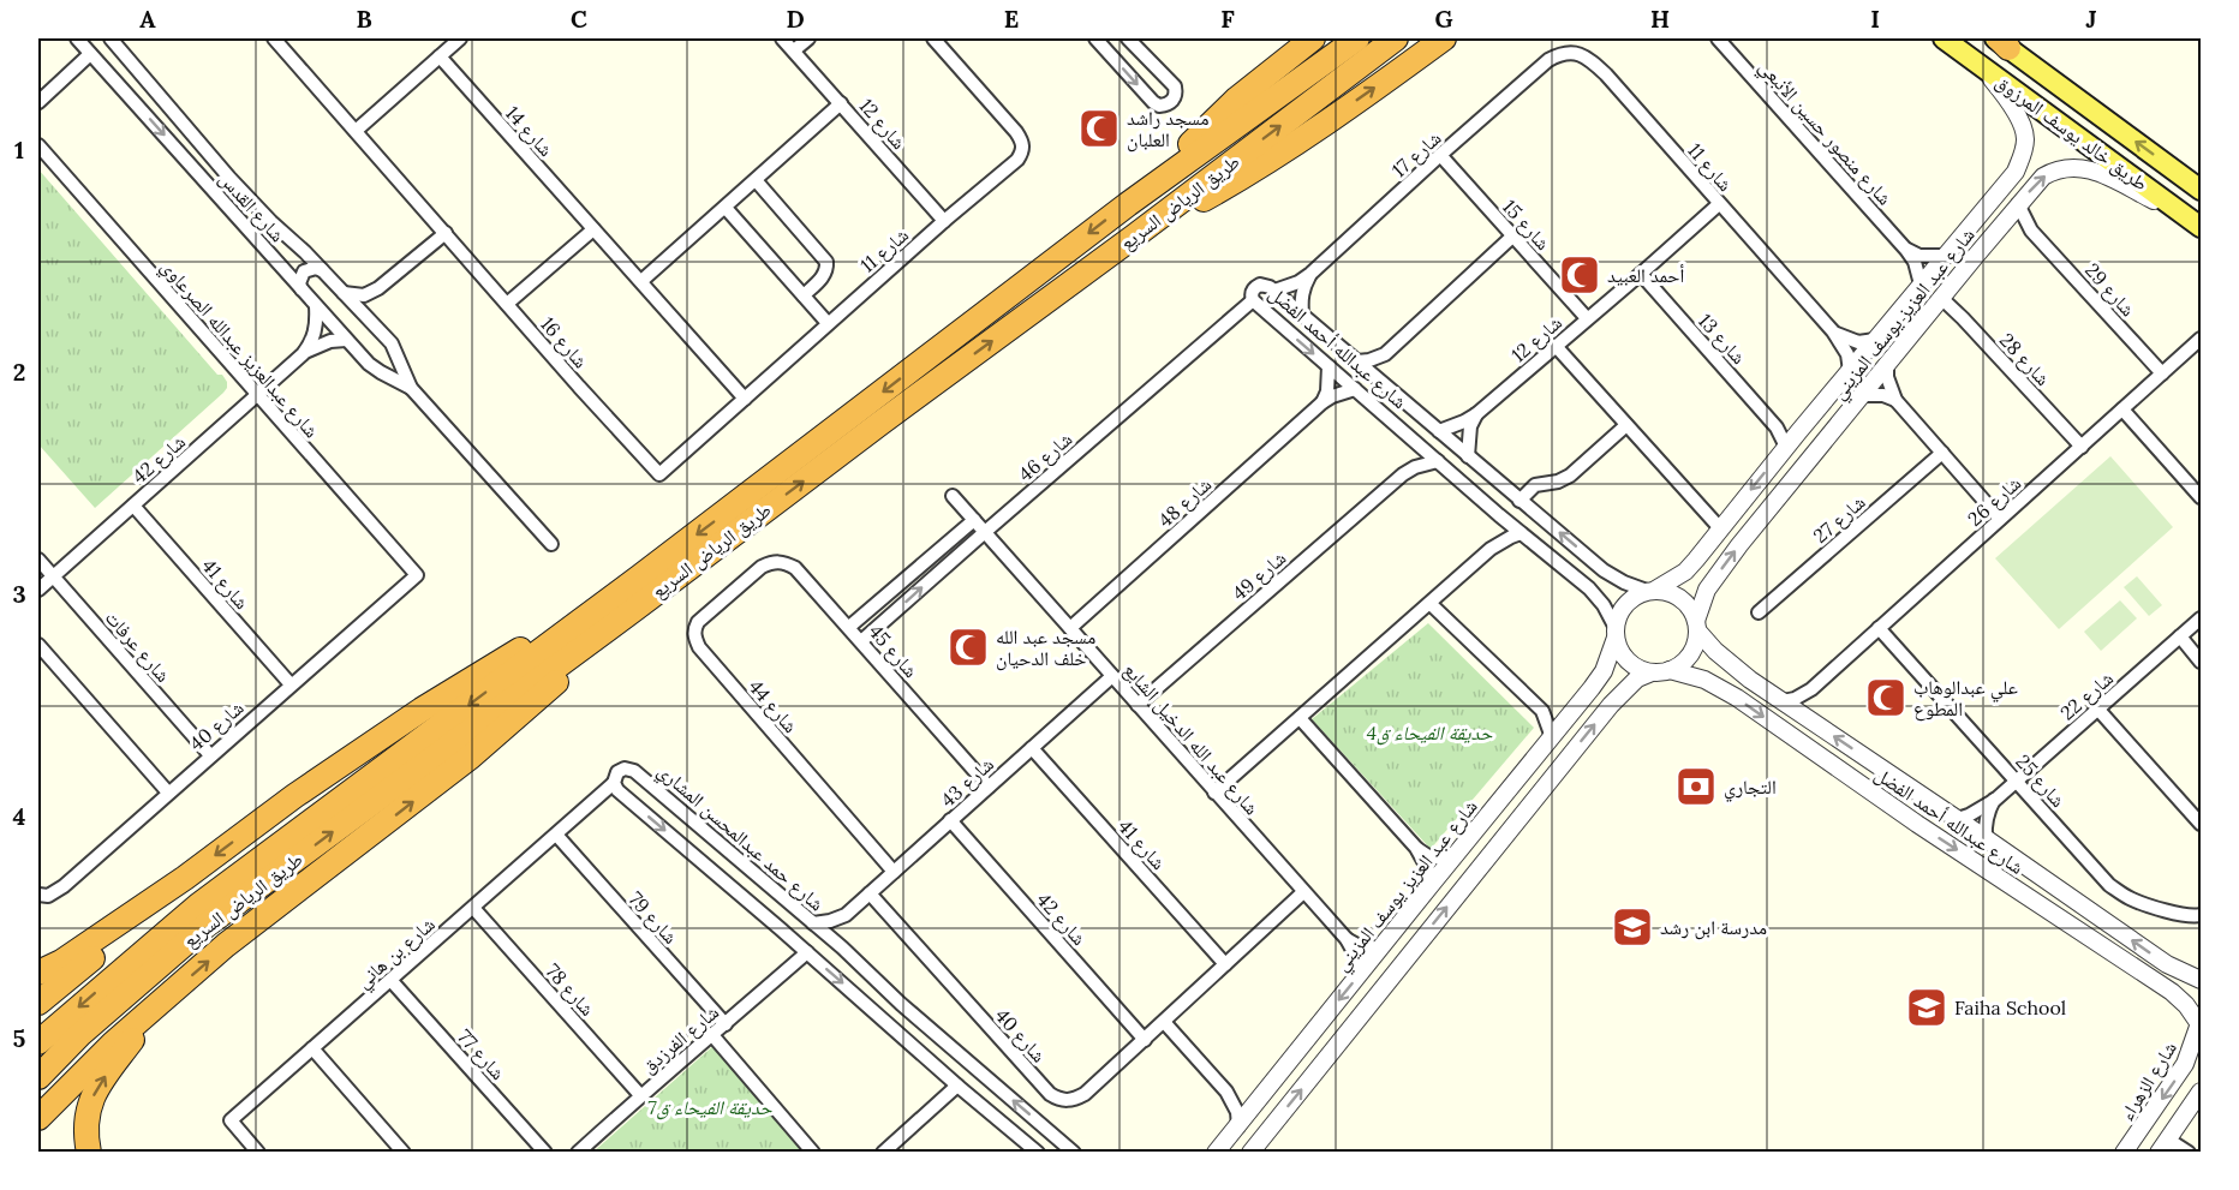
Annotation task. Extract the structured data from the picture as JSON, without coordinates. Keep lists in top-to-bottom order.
{
  "streets": {
    "highway": ["طريق الرياض السريع"],
    "main road": ["طريق خالد يوسف المرزوق"],
    "street": [
      "شارع 12",
      "شارع 14",
      "شارع منصور حسين الأنبعي",
      "شارع 17",
      "شارع 11",
      "شارع القدس",
      "شارع 15",
      "شارع 29",
      "شارع عبد العزيز يوسف المزيني",
      "شارع 13",
      "شارع 16",
      "شارع عبدالله أحمد الفضل",
      "شارع عبدالعزيز عبدالله الصرعاوي",
      "شارع 28",
      "شارع 46",
      "شارع 42",
      "شارع 26",
      "شارع 48",
      "شارع 27",
      "شارع 49",
      "شارع 41",
      "شارع عرفات",
      "شارع 45",
      "شارع 22",
      "شارع 44",
      "شارع 40",
      "شارع عبد الله الدخيل الشايع",
      "شارع 25",
      "شارع 43",
      "شارع حمد عبدالمحسن المشاري",
      "شارع 79",
      "شارع بن هاني",
      "شارع 78",
      "شارع الفرزدق",
      "شارع 77",
      "شارع الزهراء"
    ]
  },
  "crossings": [
    ["شارع 12", "شارع 11"],
    ["شارع 12", "شارع 15"],
    ["شارع 12", "شارع 13"],
    ["شارع 12", "شارع عبدالله أحمد الفضل"],
    ["شارع 14", "شارع 11"],
    ["شارع منصور حسين الأنبعي", "شارع عبد العزيز يوسف المزيني"],
    ["طريق خالد يوسف المرزوق", "شارع عبد العزيز يوسف المزيني"],
    ["شارع 17", "شارع 11"],
    ["شارع 17", "شارع 15"],
    ["شارع 17", "شارع عبدالله أحمد الفضل"],
    ["شارع 11", "شارع عبد العزيز يوسف المزيني"],
    ["شارع 11", "شارع 16"],
    ["شارع القدس", "شارع 42"],
    ["شارع 29", "شارع عبد العزيز يوسف المزيني"],
    ["شارع 29", "شارع 26"],
    ["شارع عبد العزيز يوسف المزيني", "شارع 13"],
    ["شارع عبد العزيز يوسف المزيني", "شارع عبدالله أحمد الفضل"],
    ["شارع عبد العزيز يوسف المزيني", "شارع 28"],
    ["شارع عبد العزيز يوسف المزيني", "شارع عبد الله الدخيل الشايع"],
    ["شارع عبدالله أحمد الفضل", "شارع 46"],
    ["شارع عبدالله أحمد الفضل", "شارع 26"],
    ["شارع عبدالله أحمد الفضل", "شارع 48"],
    ["شارع عبدالله أحمد الفضل", "شارع 49"],
    ["شارع عبدالله أحمد الفضل", "شارع 22"],
    ["شارع عبدالله أحمد الفضل", "شارع الزهراء"],
    ["شارع عبدالعزيز عبدالله الصرعاوي", "شارع 42"],
    ["شارع عبدالعزيز عبدالله الصرعاوي", "شارع 40"],
    ["شارع 28", "شارع 26"],
    ["شارع 46", "شارع 45"],
    ["شارع 46", "شارع عبد الله الدخيل الشايع"],
    ["شارع 42", "شارع 41"],
    ["شارع 42", "شارع عرفات"],
    ["شارع 42", "شارع 40"],
    ["شارع 42", "شارع 43"],
    ["شارع 26", "شارع 25"],
    ["شارع 48", "شارع عبد الله الدخيل الشايع"],
    ["شارع 49", "شارع عبد الله الدخيل الشايع"],
    ["شارع 41", "شارع 40"],
    ["شارع 41", "شارع 43"],
    ["شارع عرفات", "شارع 40"],
    ["شارع 45", "شارع 44"],
    ["شارع 45", "شارع 43"],
    ["شارع 22", "شارع 25"],
    ["شارع 44", "شارع 43"],
    ["شارع 40", "شارع عبد الله الدخيل الشايع"],
    ["شارع 40", "شارع 43"],
    ["شارع عبد الله الدخيل الشايع", "شارع 43"],
    ["شارع 43", "شارع حمد عبدالمحسن المشاري"],
    ["شارع حمد عبدالمحسن المشاري", "شارع بن هاني"],
    ["شارع 79", "شارع بن هاني"],
    ["شارع 79", "شارع الفرزدق"],
    ["شارع بن هاني", "شارع 78"],
    ["شارع بن هاني", "شارع 77"],
    ["شارع 78", "شارع الفرزدق"]
  ],
  "parks": ["حديقة الفيحاء ق4", "حديقة الفيحاء ق7"],
  "places": {
    "mosque": [
      "مسجد راشد العلبان",
      "أحمد العبيد",
      "مسجد عبد الله خلف الدحيان",
      "علي عبدالوهاب المطوع"
    ],
    "bank": ["التجاري"],
    "school or university": ["مدرسة ابن رشد", "Faiha School"]
  },
  "grid": {
    "columns": [
      "A",
      "B",
      "C",
      "D",
      "E",
      "F",
      "G",
      "H",
      "I",
      "J"
    ],
    "rows": [
      "1",
      "2",
      "3",
      "4",
      "5"
    ]
  }
}
